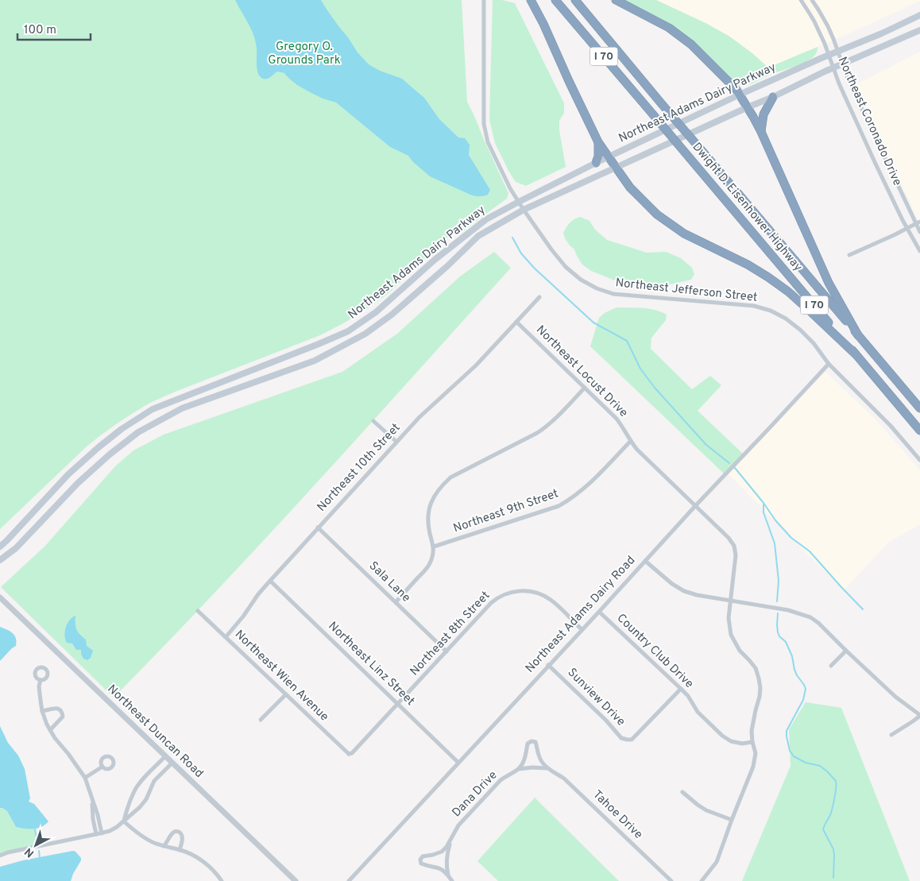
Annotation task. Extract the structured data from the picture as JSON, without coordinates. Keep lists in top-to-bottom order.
{
  "streets": {
    "highway": ["I 70", "Dwight D. Eisenhower Highway"],
    "main road": ["Northeast Adams Dairy Parkway"],
    "street": [
      "Northeast Coronado Drive",
      "Northeast Jefferson Street",
      "Northeast Locust Drive",
      "Northeast 10th Street",
      "Northeast 9th Street",
      "Sala Lane",
      "Northeast Adams Dairy Road",
      "Northeast 8th Street",
      "Country Club Drive",
      "Northeast Linz Street",
      "Northeast Wien Avenue",
      "Sunview Drive",
      "Northeast Duncan Road",
      "Dana Drive",
      "Tahoe Drive"
    ]
  },
  "crossings": [
    ["Northeast Adams Dairy Parkway", "Northeast Coronado Drive"],
    ["Northeast Adams Dairy Parkway", "Northeast Jefferson Street"],
    ["Northeast Jefferson Street", "Northeast Adams Dairy Road"],
    ["Northeast Locust Drive", "Northeast 10th Street"],
    ["Northeast Locust Drive", "Northeast 9th Street"],
    ["Northeast Locust Drive", "Northeast Adams Dairy Road"],
    ["Northeast Locust Drive", "Country Club Drive"],
    ["Northeast 10th Street", "Sala Lane"],
    ["Northeast 10th Street", "Northeast Linz Street"],
    ["Northeast 10th Street", "Northeast Wien Avenue"],
    ["Sala Lane", "Northeast 8th Street"],
    ["Northeast Adams Dairy Road", "Northeast 8th Street"],
    ["Northeast Adams Dairy Road", "Country Club Drive"],
    ["Northeast Adams Dairy Road", "Northeast Linz Street"],
    ["Northeast Adams Dairy Road", "Sunview Drive"],
    ["Northeast 8th Street", "Northeast Linz Street"],
    ["Northeast 8th Street", "Northeast Wien Avenue"],
    ["Country Club Drive", "Sunview Drive"],
    ["Dana Drive", "Tahoe Drive"]
  ],
  "parks": ["Gregory O. Grounds Park"],
  "scale_bar": "100 m",
  "north": "bottom left"
}
